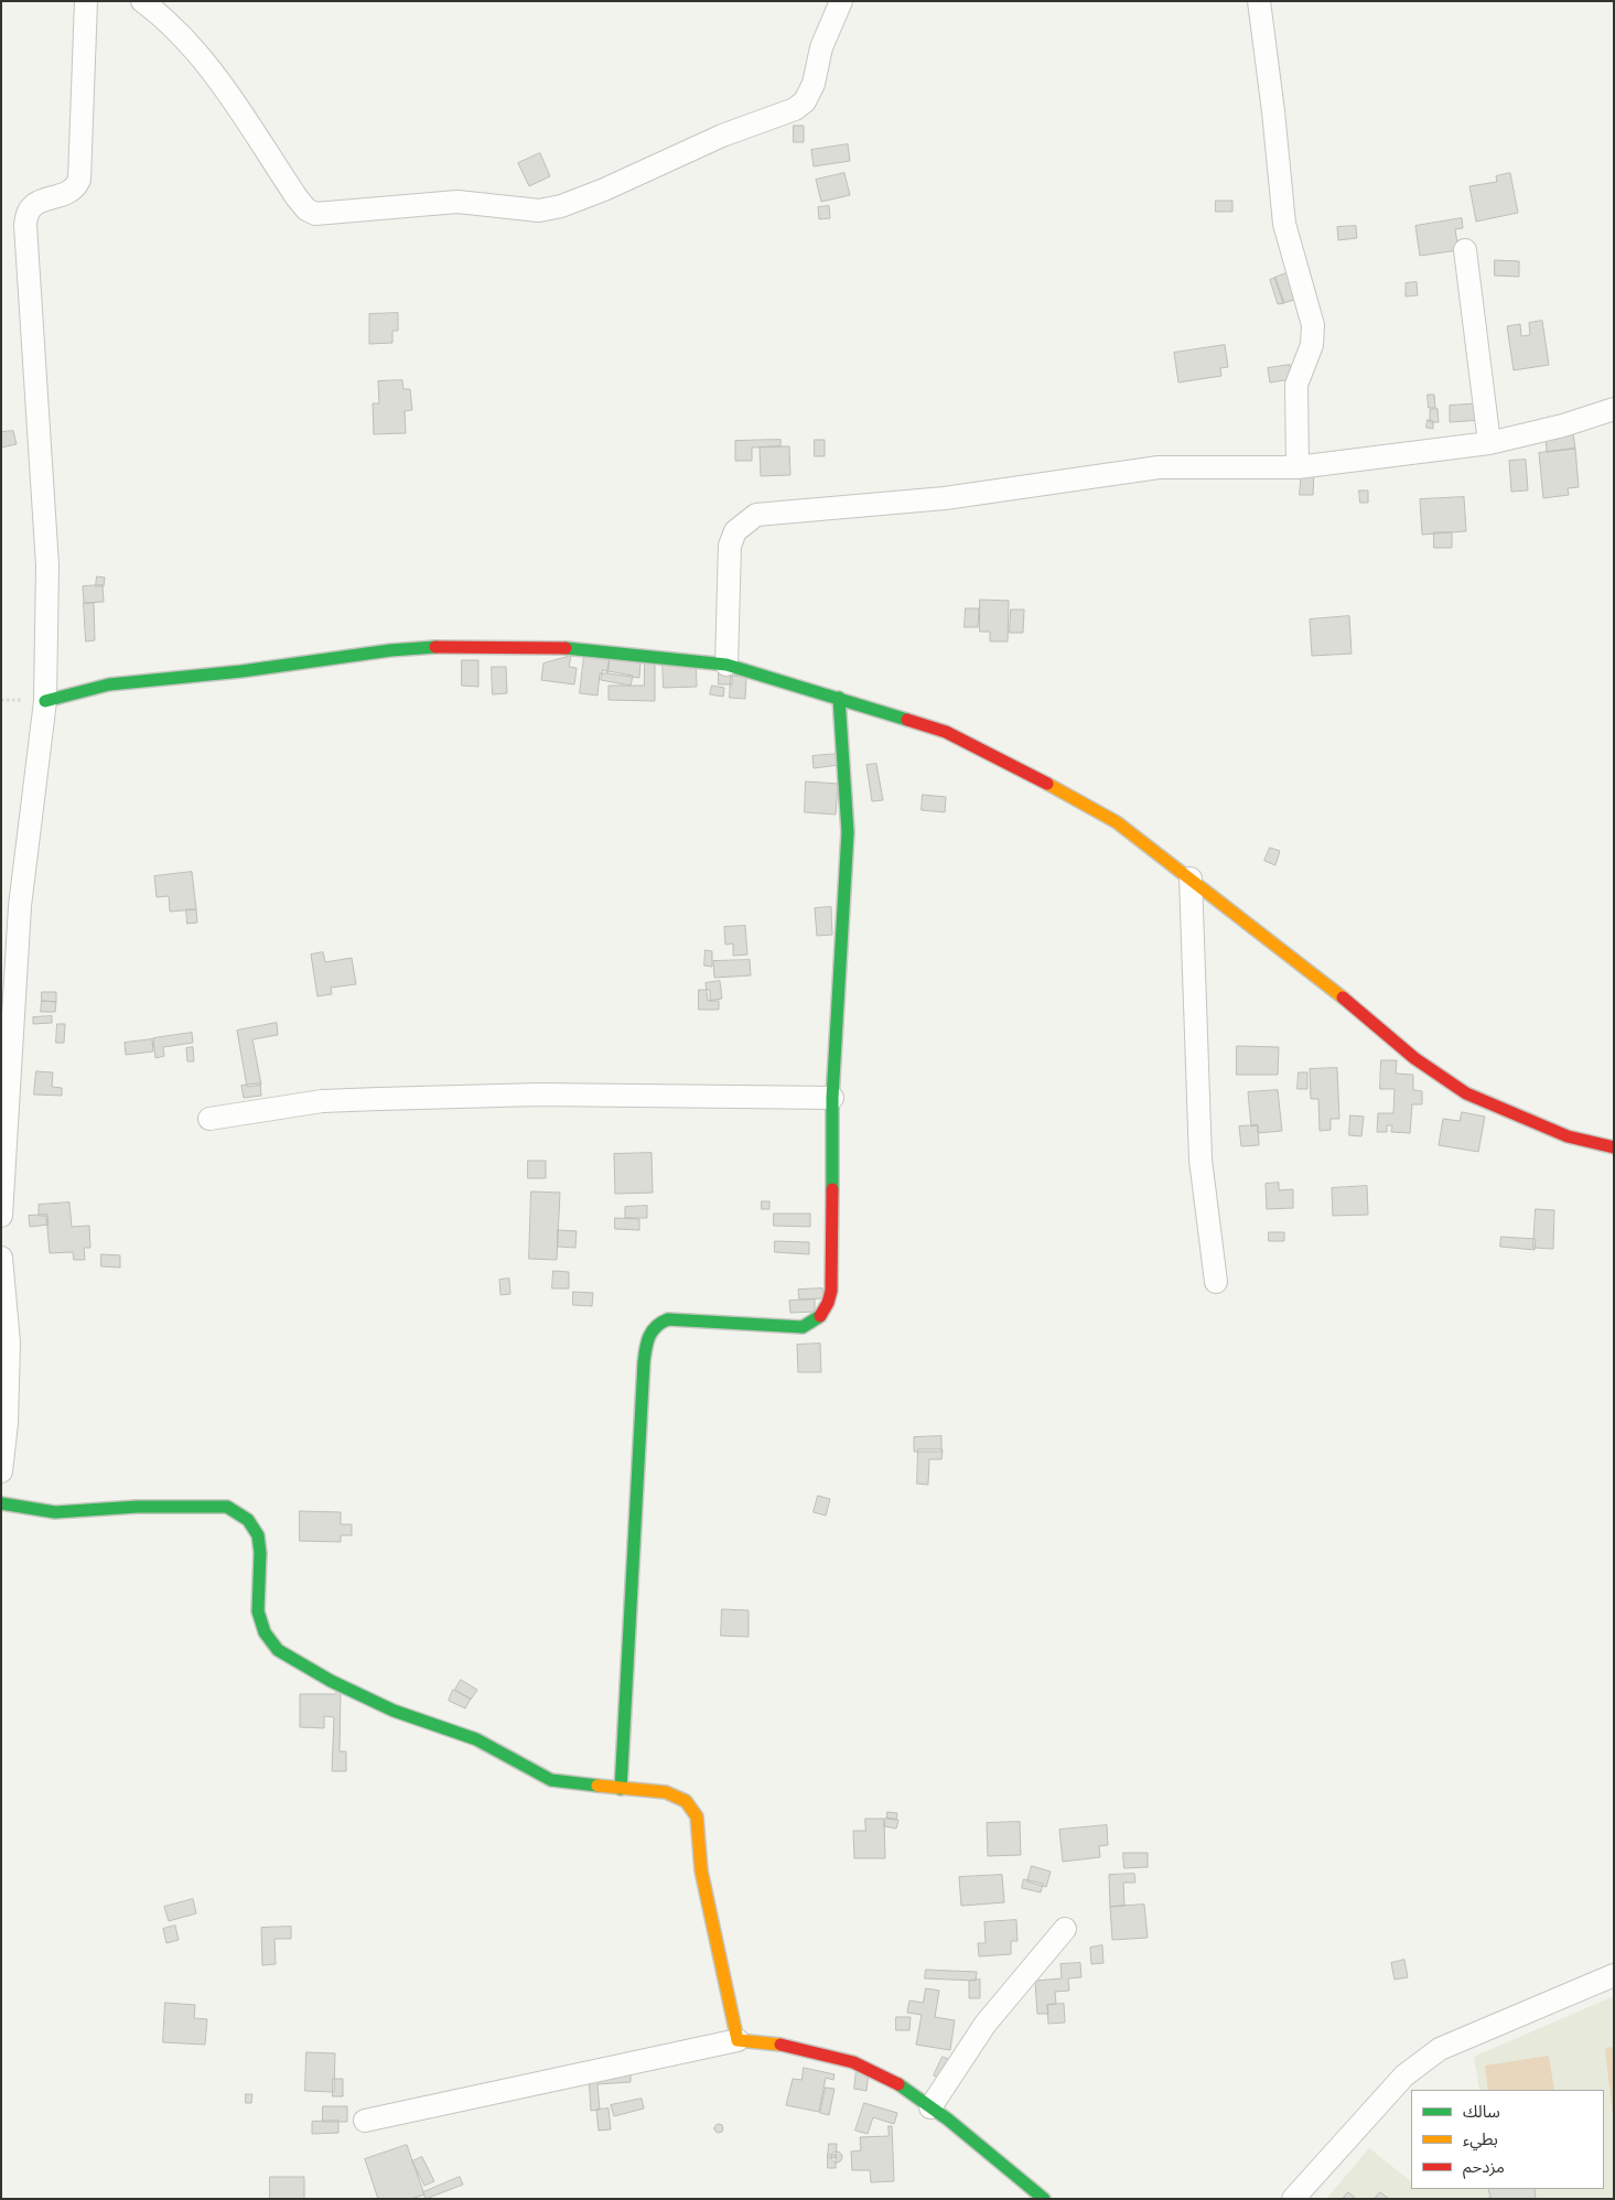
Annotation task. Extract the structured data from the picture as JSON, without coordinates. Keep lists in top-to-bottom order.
{
  "legend": ["سالك", "بطيء", "مزدحم"]
}
